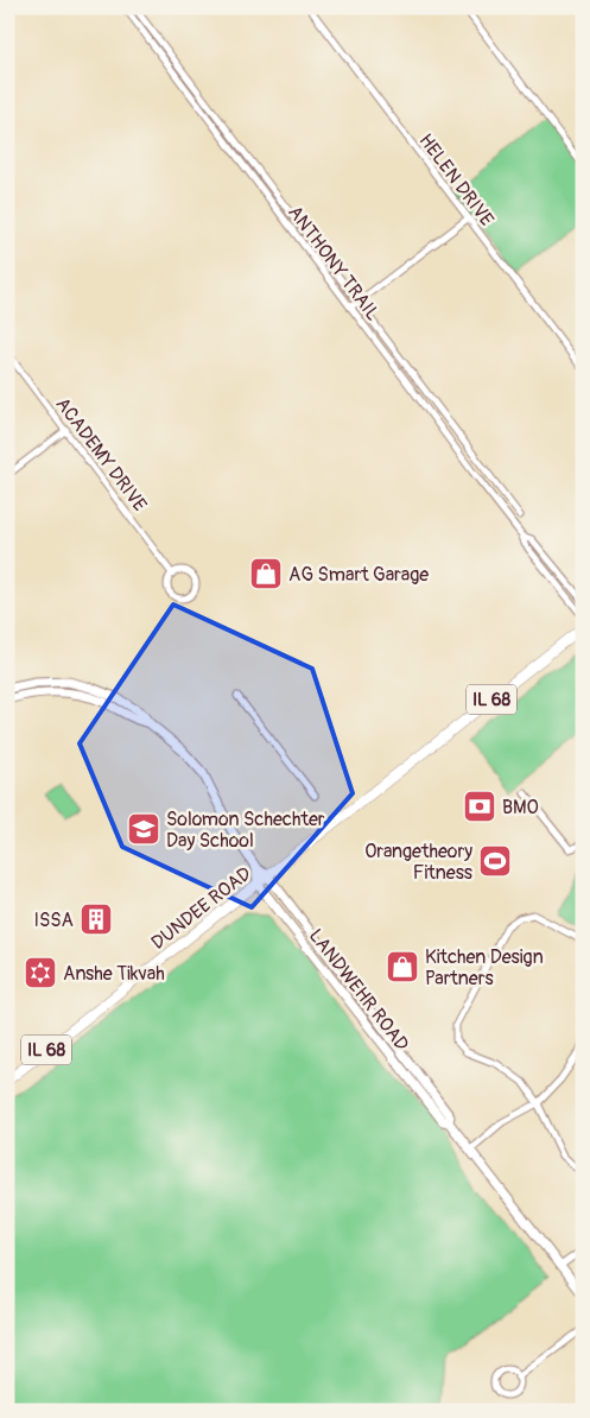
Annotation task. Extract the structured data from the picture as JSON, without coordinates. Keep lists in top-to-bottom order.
{
  "streets": {
    "main road": ["IL 68", "DUNDEE ROAD", "LANDWEHR ROAD"],
    "street": ["HELEN DRIVE", "ANTHONY TRAIL", "ACADEMY DRIVE"]
  },
  "crossings": [
    ["DUNDEE ROAD", "LANDWEHR ROAD"]
  ],
  "places": {
    "shop": ["AG Smart Garage", "Kitchen Design Partners"],
    "bank": ["BMO"],
    "school or university": ["Solomon Schechter Day School"],
    "sports": ["Orangetheory Fitness"],
    "building": ["ISSA"],
    "synagogue": ["Anshe Tikvah"]
  }
}
